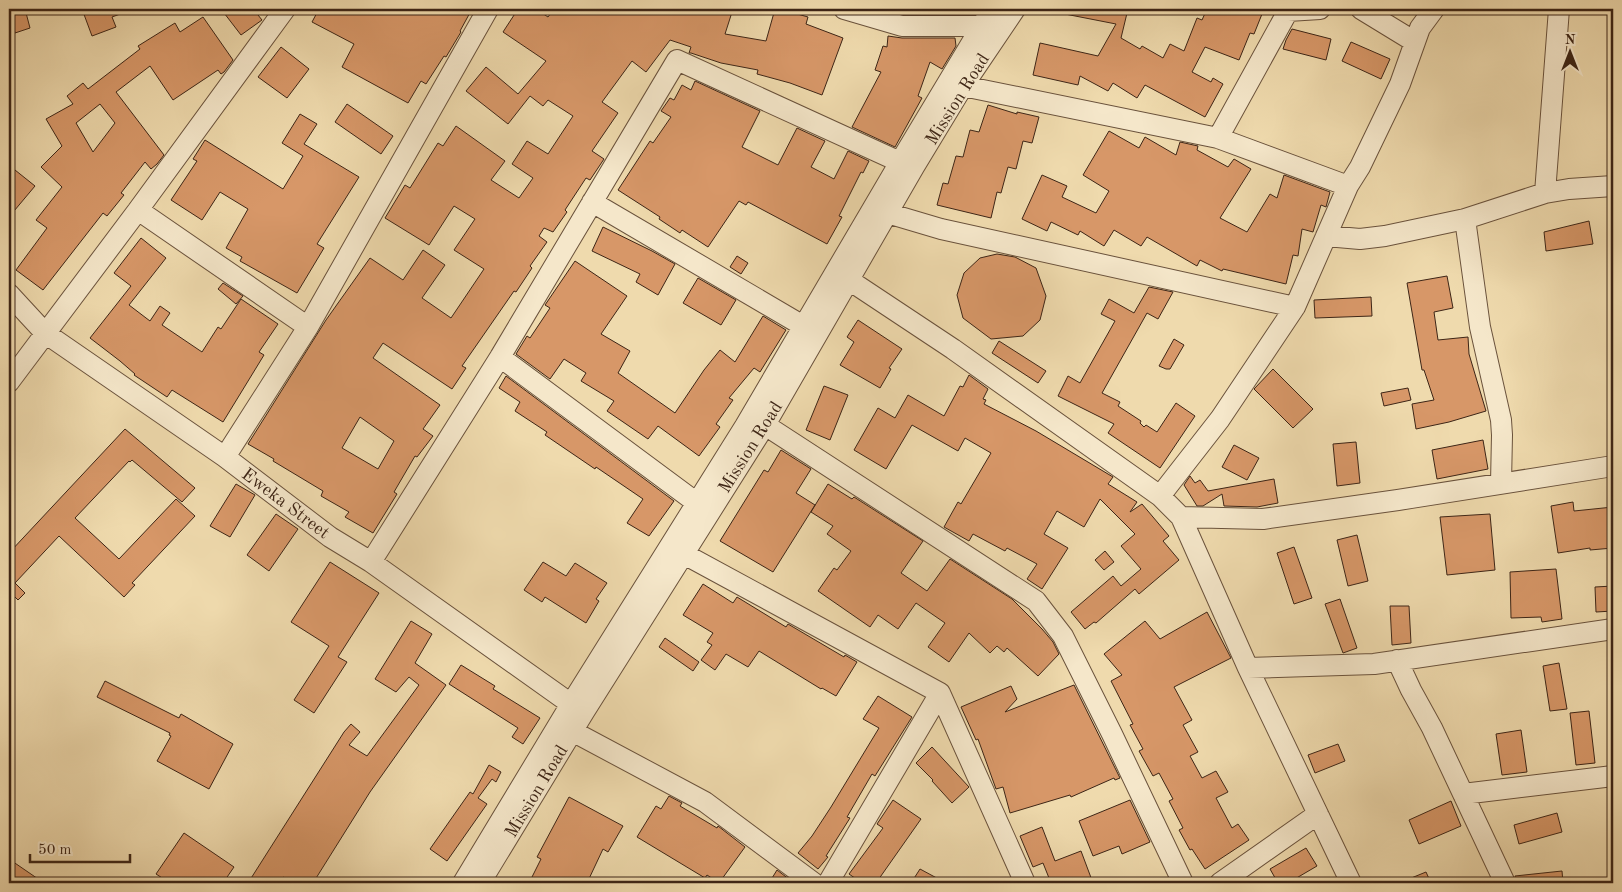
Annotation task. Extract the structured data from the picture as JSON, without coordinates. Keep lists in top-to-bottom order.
{
  "streets": {
    "street": ["Mission Road", "Eweka Street"]
  },
  "crossings": [
    ["Mission Road", "Eweka Street"]
  ],
  "scale_bar": "50 m",
  "north": "top"
}
